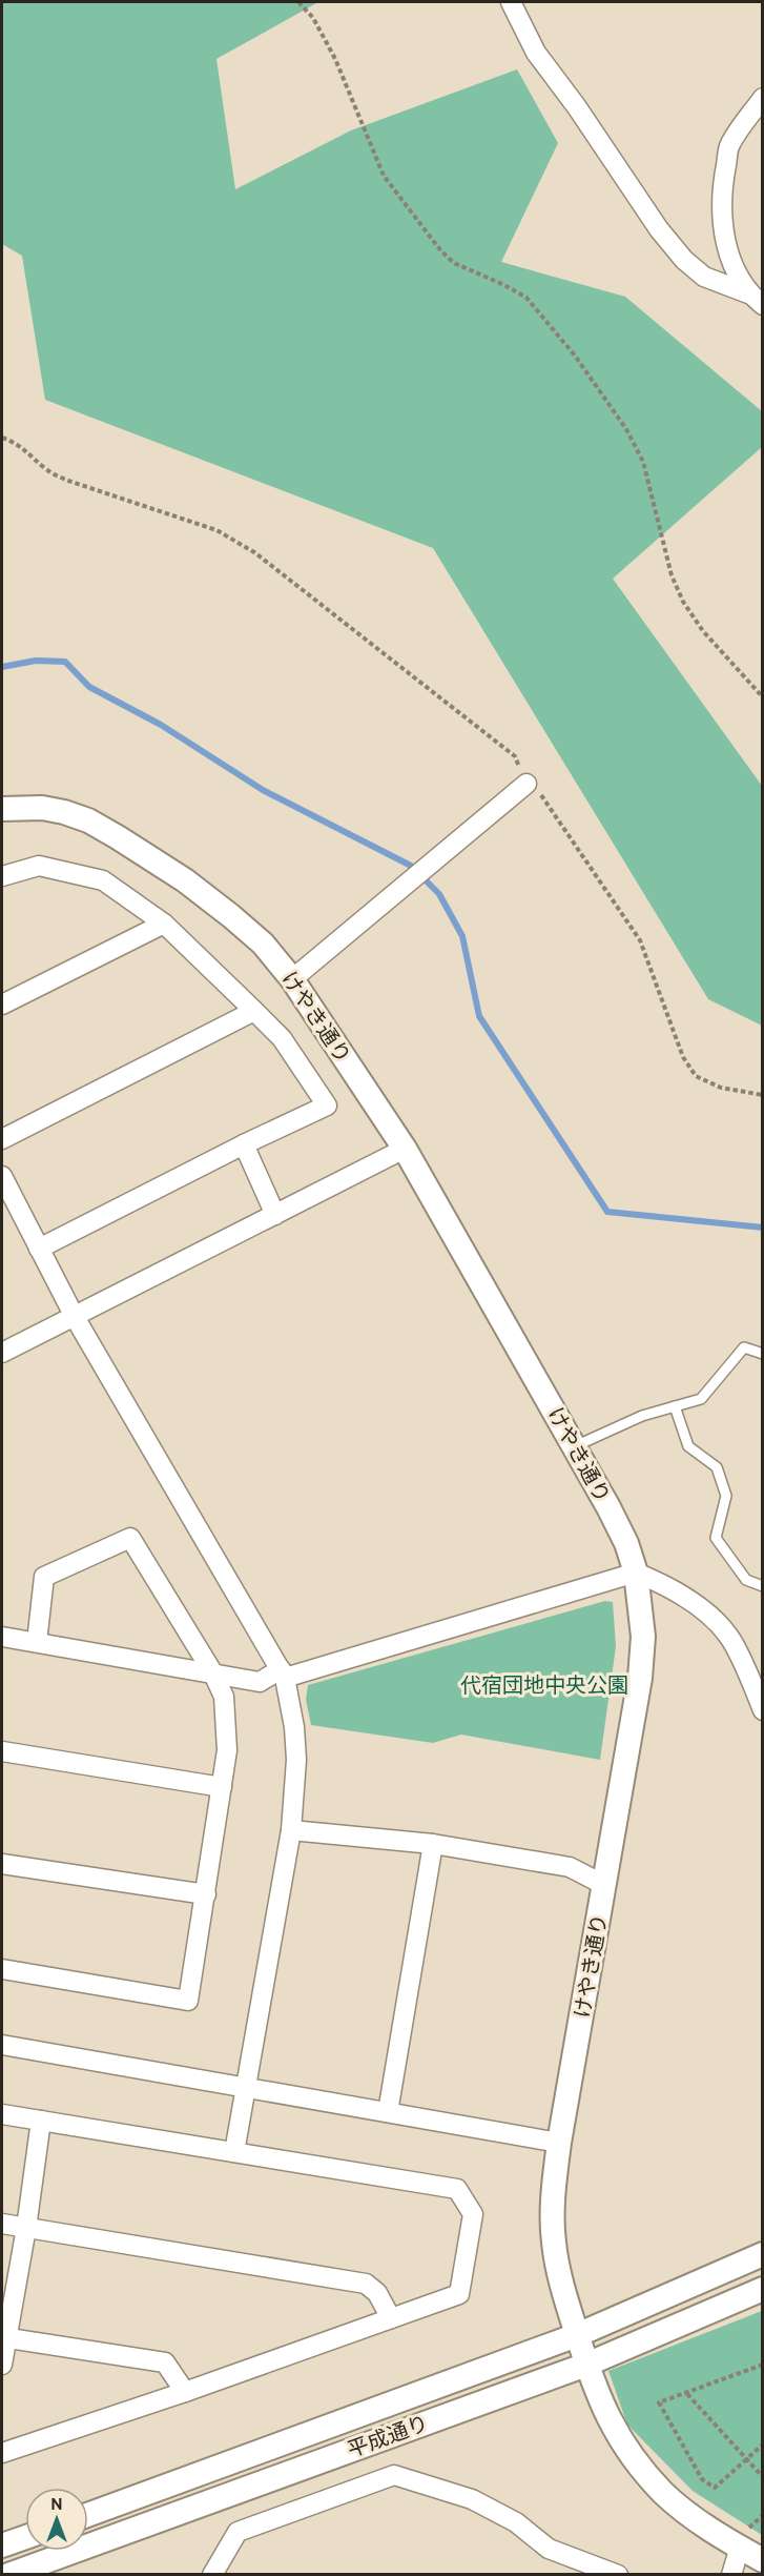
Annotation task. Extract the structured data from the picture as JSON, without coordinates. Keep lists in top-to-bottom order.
{
  "streets": {
    "street": ["けやき通り", "平成通り"]
  },
  "crossings": [
    ["けやき通り", "平成通り"]
  ],
  "parks": ["代宿団地中央公園"],
  "north": "top"
}
